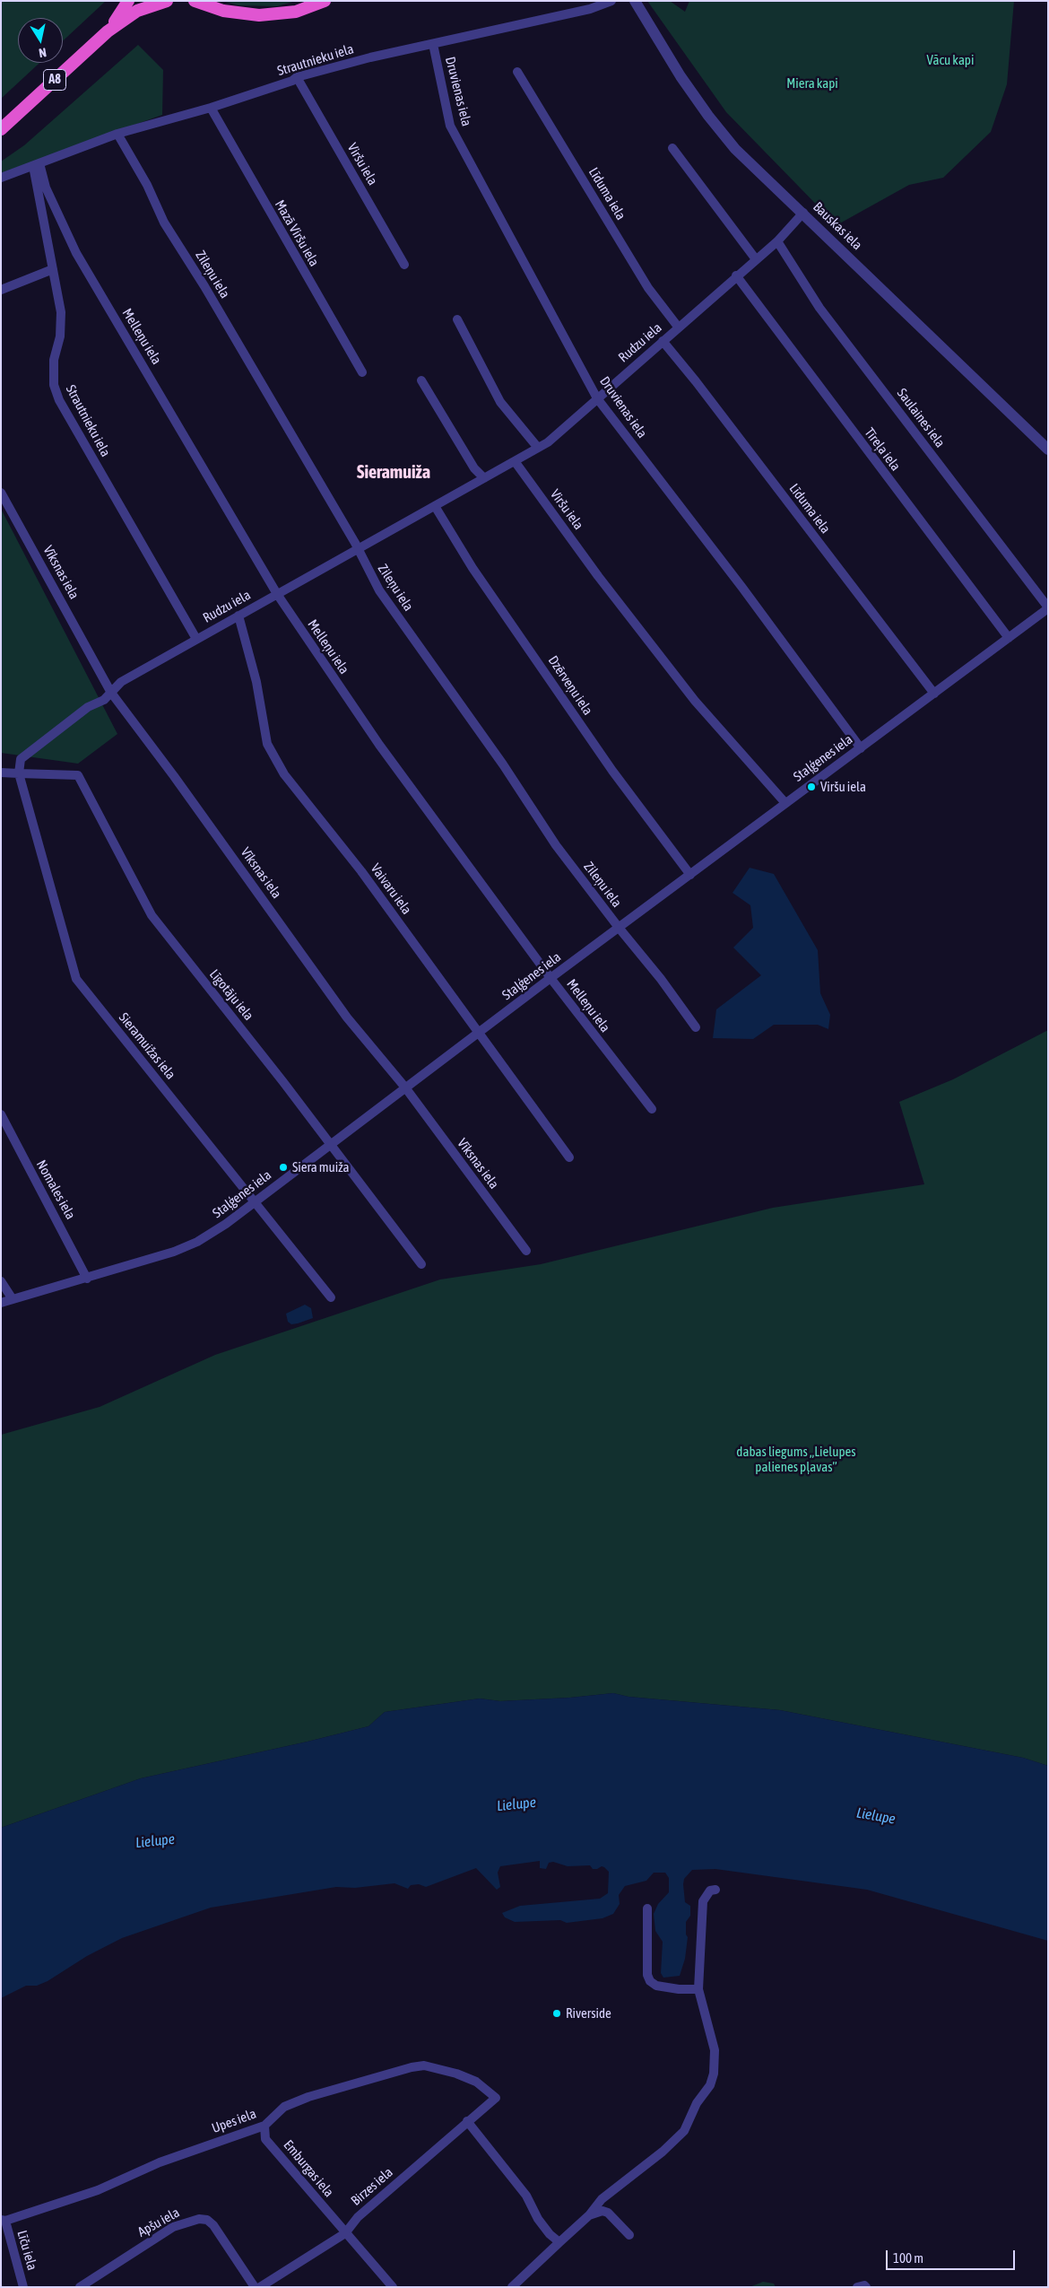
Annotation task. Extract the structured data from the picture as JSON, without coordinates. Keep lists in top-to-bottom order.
{
  "streets": {
    "highway": ["A8"],
    "street": [
      "Strautnieku iela",
      "Druvienas iela",
      "Viršu iela",
      "Līduma iela",
      "Bauskas iela",
      "Mazā Viršu iela",
      "Zileņu iela",
      "Melleņu iela",
      "Rudzu iela",
      "Saulaines iela",
      "Tīreļa iela",
      "Vīksnas iela",
      "Dzērveņu iela",
      "Staļģenes iela",
      "Vaivaru iela",
      "Līgotāju iela",
      "Sieramuižas iela",
      "Nomales iela",
      "Upes iela",
      "Emburgas iela",
      "Birzes iela",
      "Apšu iela",
      "Līču iela"
    ]
  },
  "crossings": [
    ["Strautnieku iela", "Druvienas iela"],
    ["Strautnieku iela", "Viršu iela"],
    ["Strautnieku iela", "Mazā Viršu iela"],
    ["Strautnieku iela", "Zileņu iela"],
    ["Strautnieku iela", "Melleņu iela"],
    ["Strautnieku iela", "Rudzu iela"],
    ["Druvienas iela", "Rudzu iela"],
    ["Druvienas iela", "Staļģenes iela"],
    ["Viršu iela", "Rudzu iela"],
    ["Viršu iela", "Staļģenes iela"],
    ["Līduma iela", "Rudzu iela"],
    ["Līduma iela", "Staļģenes iela"],
    ["Bauskas iela", "Rudzu iela"],
    ["Zileņu iela", "Rudzu iela"],
    ["Zileņu iela", "Staļģenes iela"],
    ["Melleņu iela", "Rudzu iela"],
    ["Melleņu iela", "Staļģenes iela"],
    ["Rudzu iela", "Saulaines iela"],
    ["Rudzu iela", "Tīreļa iela"],
    ["Rudzu iela", "Vīksnas iela"],
    ["Rudzu iela", "Dzērveņu iela"],
    ["Rudzu iela", "Vaivaru iela"],
    ["Rudzu iela", "Līgotāju iela"],
    ["Rudzu iela", "Sieramuižas iela"],
    ["Saulaines iela", "Staļģenes iela"],
    ["Tīreļa iela", "Staļģenes iela"],
    ["Vīksnas iela", "Staļģenes iela"],
    ["Dzērveņu iela", "Staļģenes iela"],
    ["Staļģenes iela", "Vaivaru iela"],
    ["Staļģenes iela", "Līgotāju iela"],
    ["Staļģenes iela", "Sieramuižas iela"],
    ["Staļģenes iela", "Nomales iela"],
    ["Līgotāju iela", "Sieramuižas iela"],
    ["Upes iela", "Emburgas iela"],
    ["Upes iela", "Birzes iela"],
    ["Upes iela", "Līču iela"],
    ["Emburgas iela", "Birzes iela"]
  ],
  "districts": ["Sieramuiža"],
  "water": ["Lielupe"],
  "parks": ["Vācu kapi", "Miera kapi", "dabas liegums „Lielupes palienes pļavas”"],
  "places": ["Viršu iela", "Siera muiža", "Riverside"],
  "scale_bar": "100 m",
  "north": "bottom"
}
